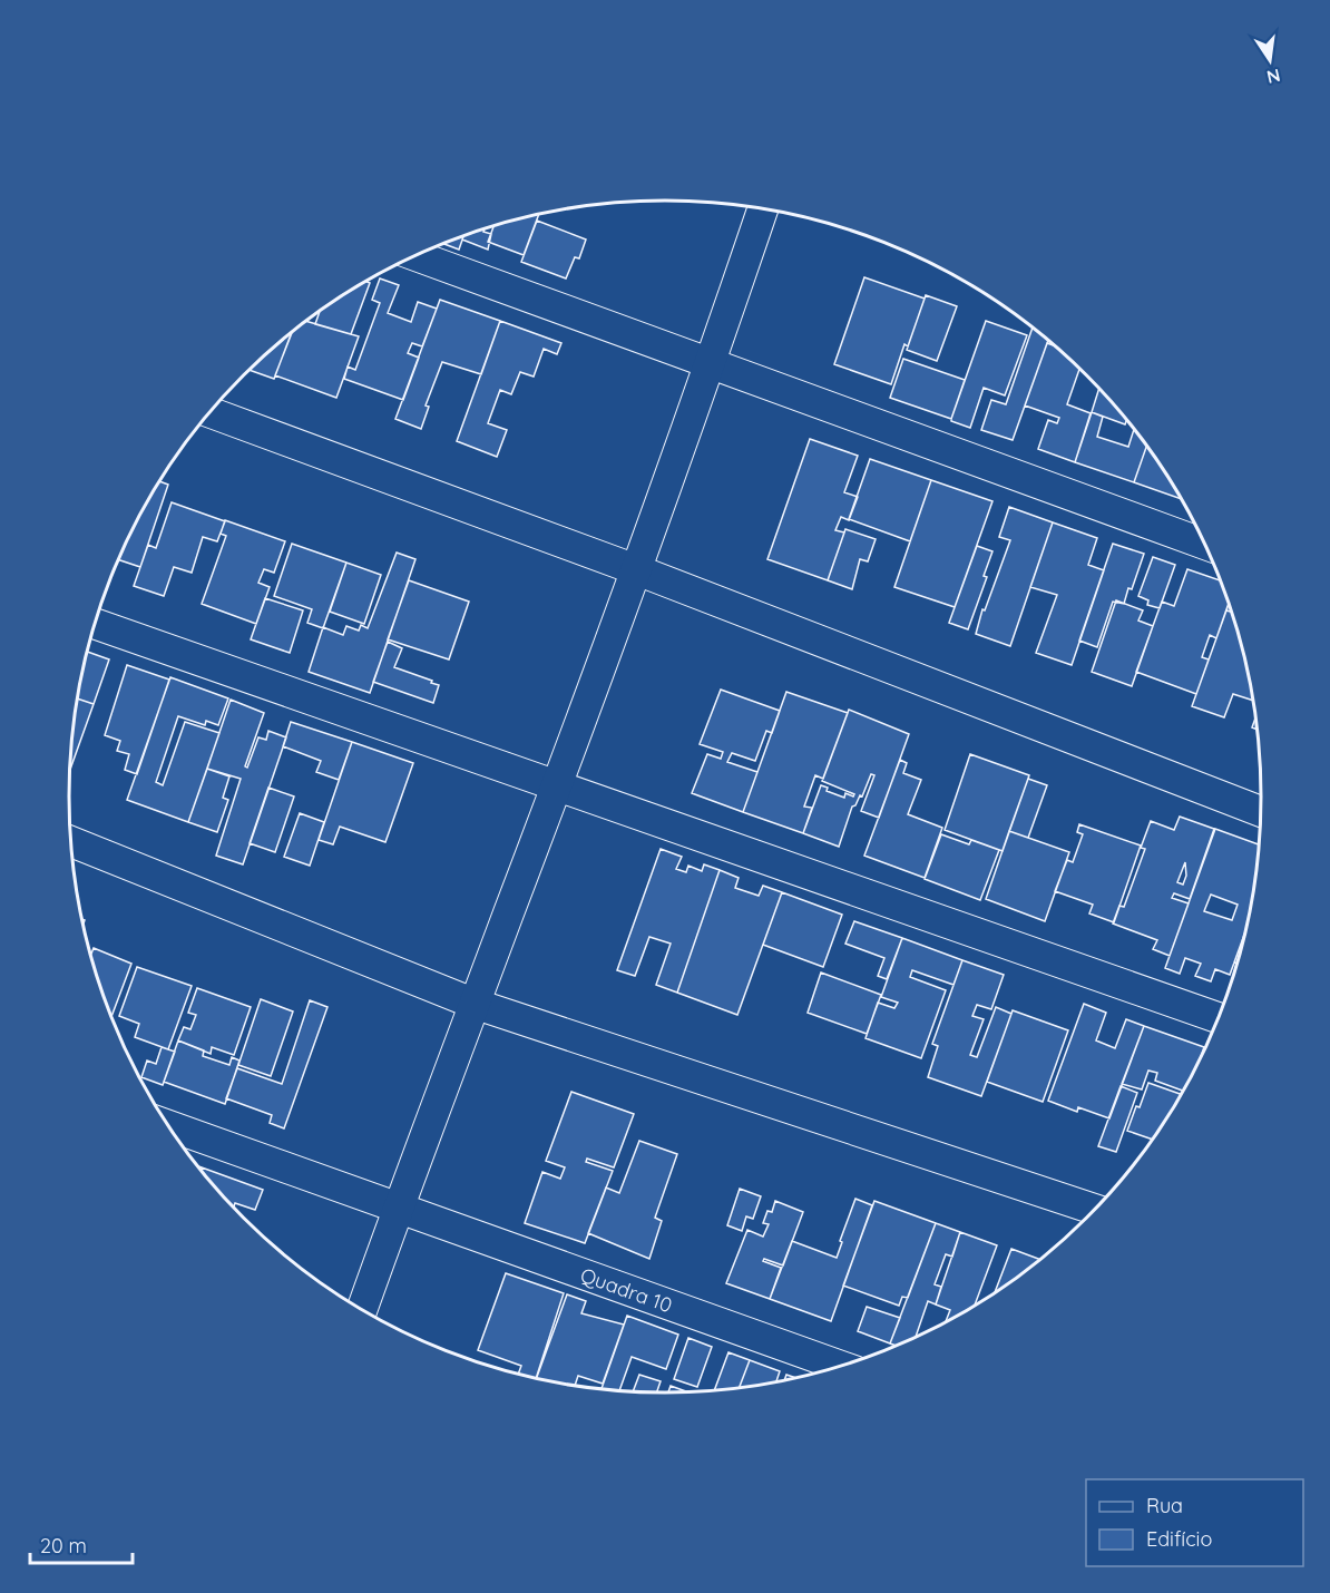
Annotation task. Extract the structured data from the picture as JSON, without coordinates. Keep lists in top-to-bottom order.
{
  "streets": {
    "street": ["Quadra 10"]
  },
  "legend": ["Rua", "Edifício"],
  "scale_bar": "20 m",
  "north": "bottom"
}
